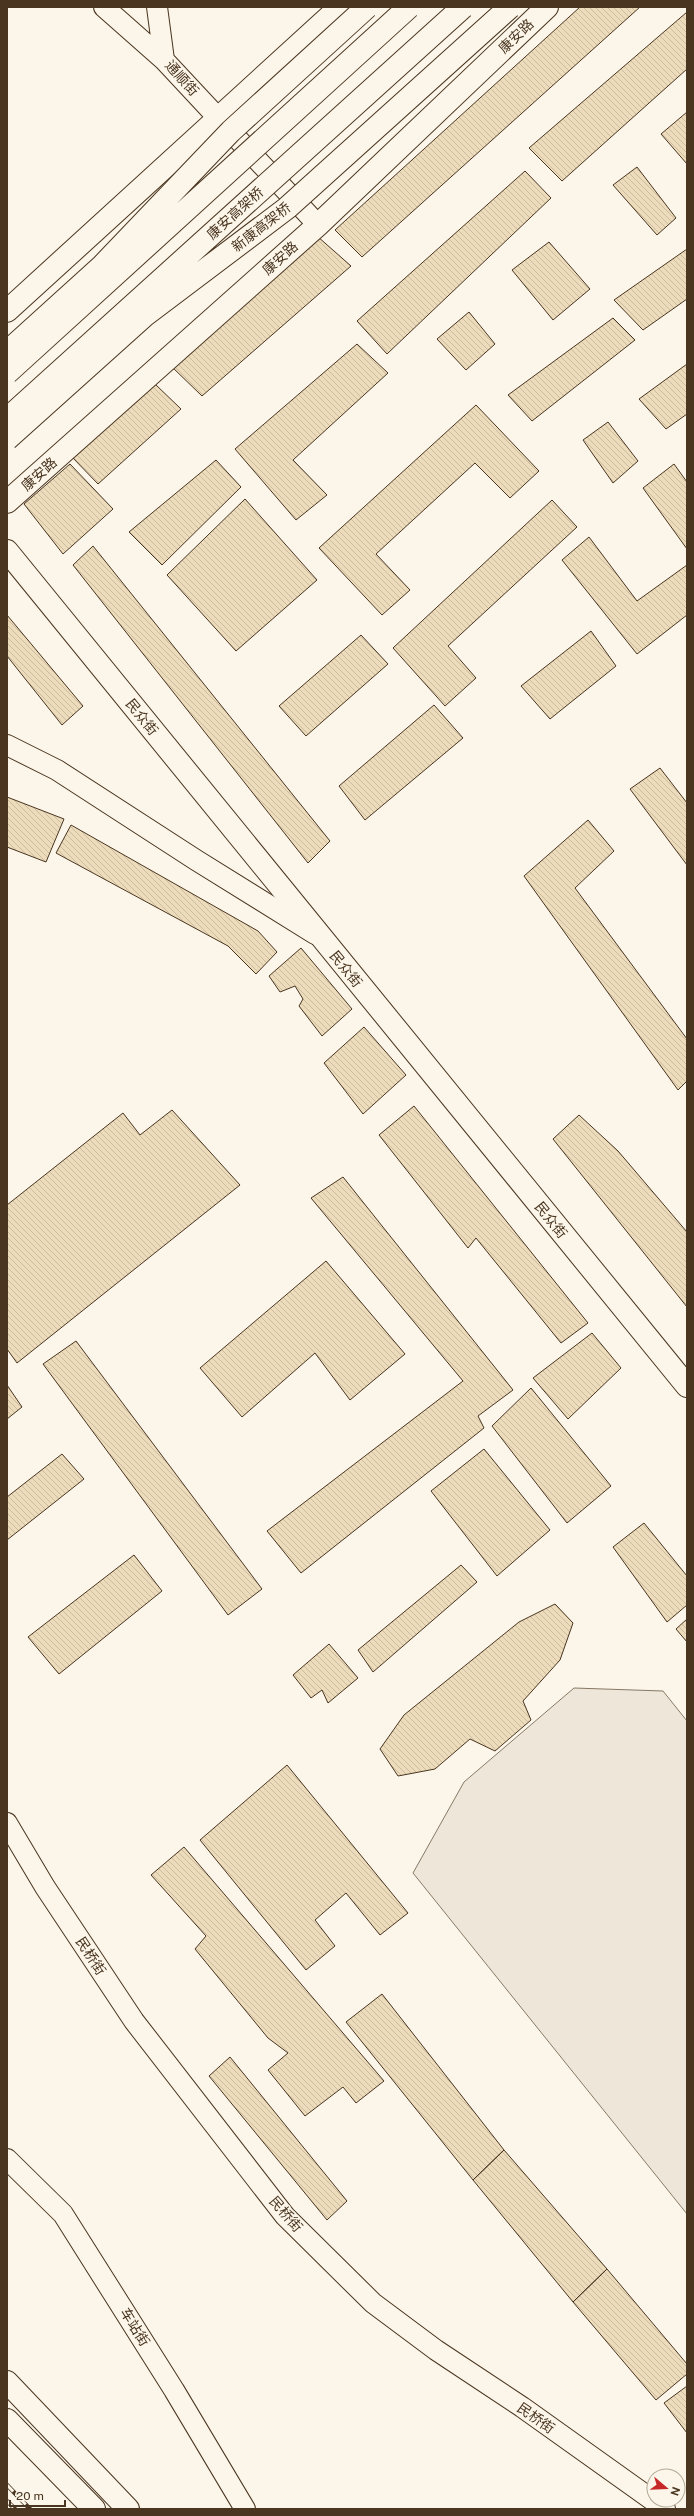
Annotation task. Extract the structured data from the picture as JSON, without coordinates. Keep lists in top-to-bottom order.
{
  "streets": {
    "main road": [
      "康安路",
      "康安高架桥",
      "新康高架桥",
      "民众街"
    ],
    "street": ["通顺街", "民桥街", "车站街"]
  },
  "crossings": [
    ["康安路", "通顺街"]
  ],
  "scale_bar": "20 m",
  "north": "right"
}
